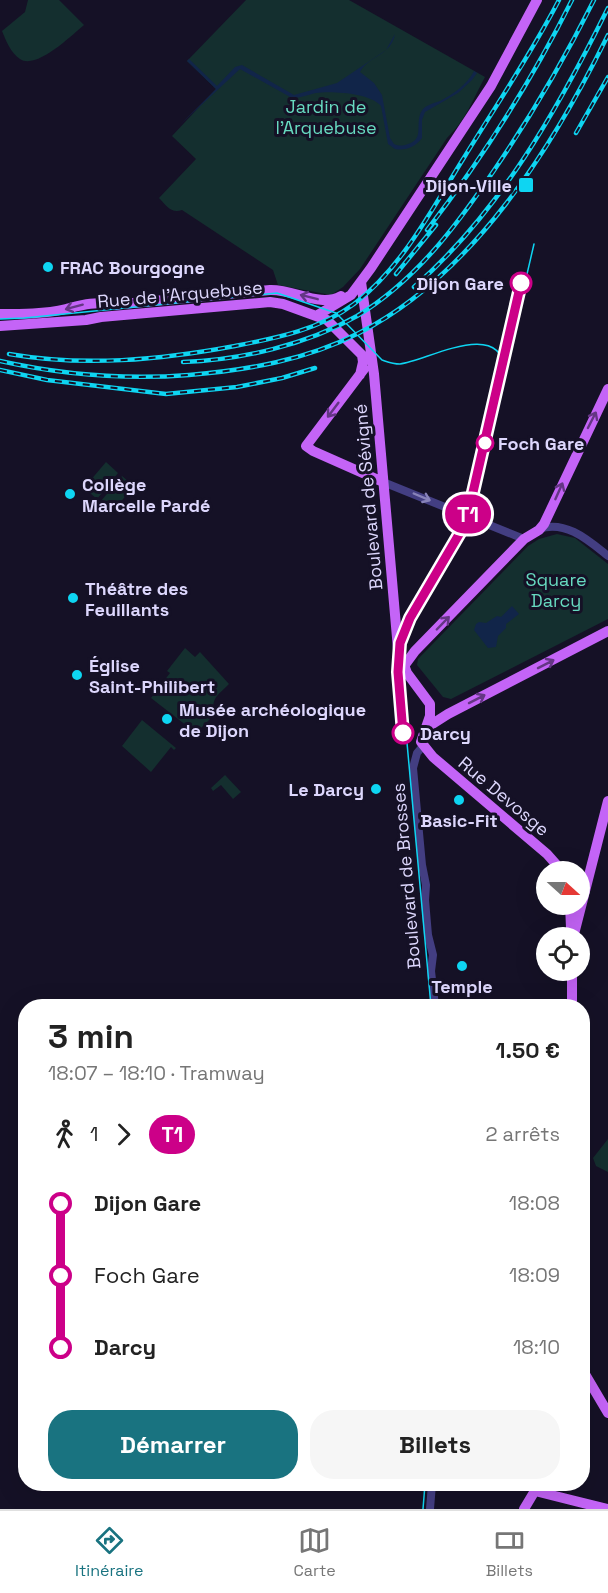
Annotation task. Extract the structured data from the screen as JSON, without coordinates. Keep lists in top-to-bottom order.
{
  "streets": {
    "main road": ["Rue de l'Arquebuse", "Boulevard de Sévigné", "Rue Devosge"],
    "street": ["Boulevard de Brosses"]
  },
  "crossings": [
    ["Rue de l'Arquebuse", "Boulevard de Sévigné"],
    ["Rue Devosge", "Boulevard de Brosses"]
  ],
  "parks": ["Jardin de l'Arquebuse", "Square Darcy"],
  "places": {
    "transit": ["Dijon-Ville"],
    "other": [
      "FRAC Bourgogne",
      "Dijon Gare",
      "Foch Gare",
      "Collège Marcelle Pardé",
      "Théâtre des Feuillants",
      "Église Saint-Philibert",
      "Musée archéologique de Dijon",
      "Darcy",
      "Le Darcy",
      "Basic-Fit",
      "Temple"
    ]
  },
  "lines": ["tram line T1"],
  "north": "right",
  "page": {
    "on_map": "T1",
    "heading": ["3 min", "18:07 – 18:10 · Tramway", "1.50 €"],
    "legs": ["1", "T1", "2 arrêts"],
    "list": [
      {
        "name": "Dijon Gare",
        "value": "18:08"
      },
      {
        "name": "Foch Gare",
        "value": "18:09"
      },
      {
        "name": "Darcy",
        "value": "18:10"
      }
    ],
    "buttons": ["Démarrer", "Billets"],
    "tabs": ["Itinéraire", "Carte", "Billets"]
  }
}
